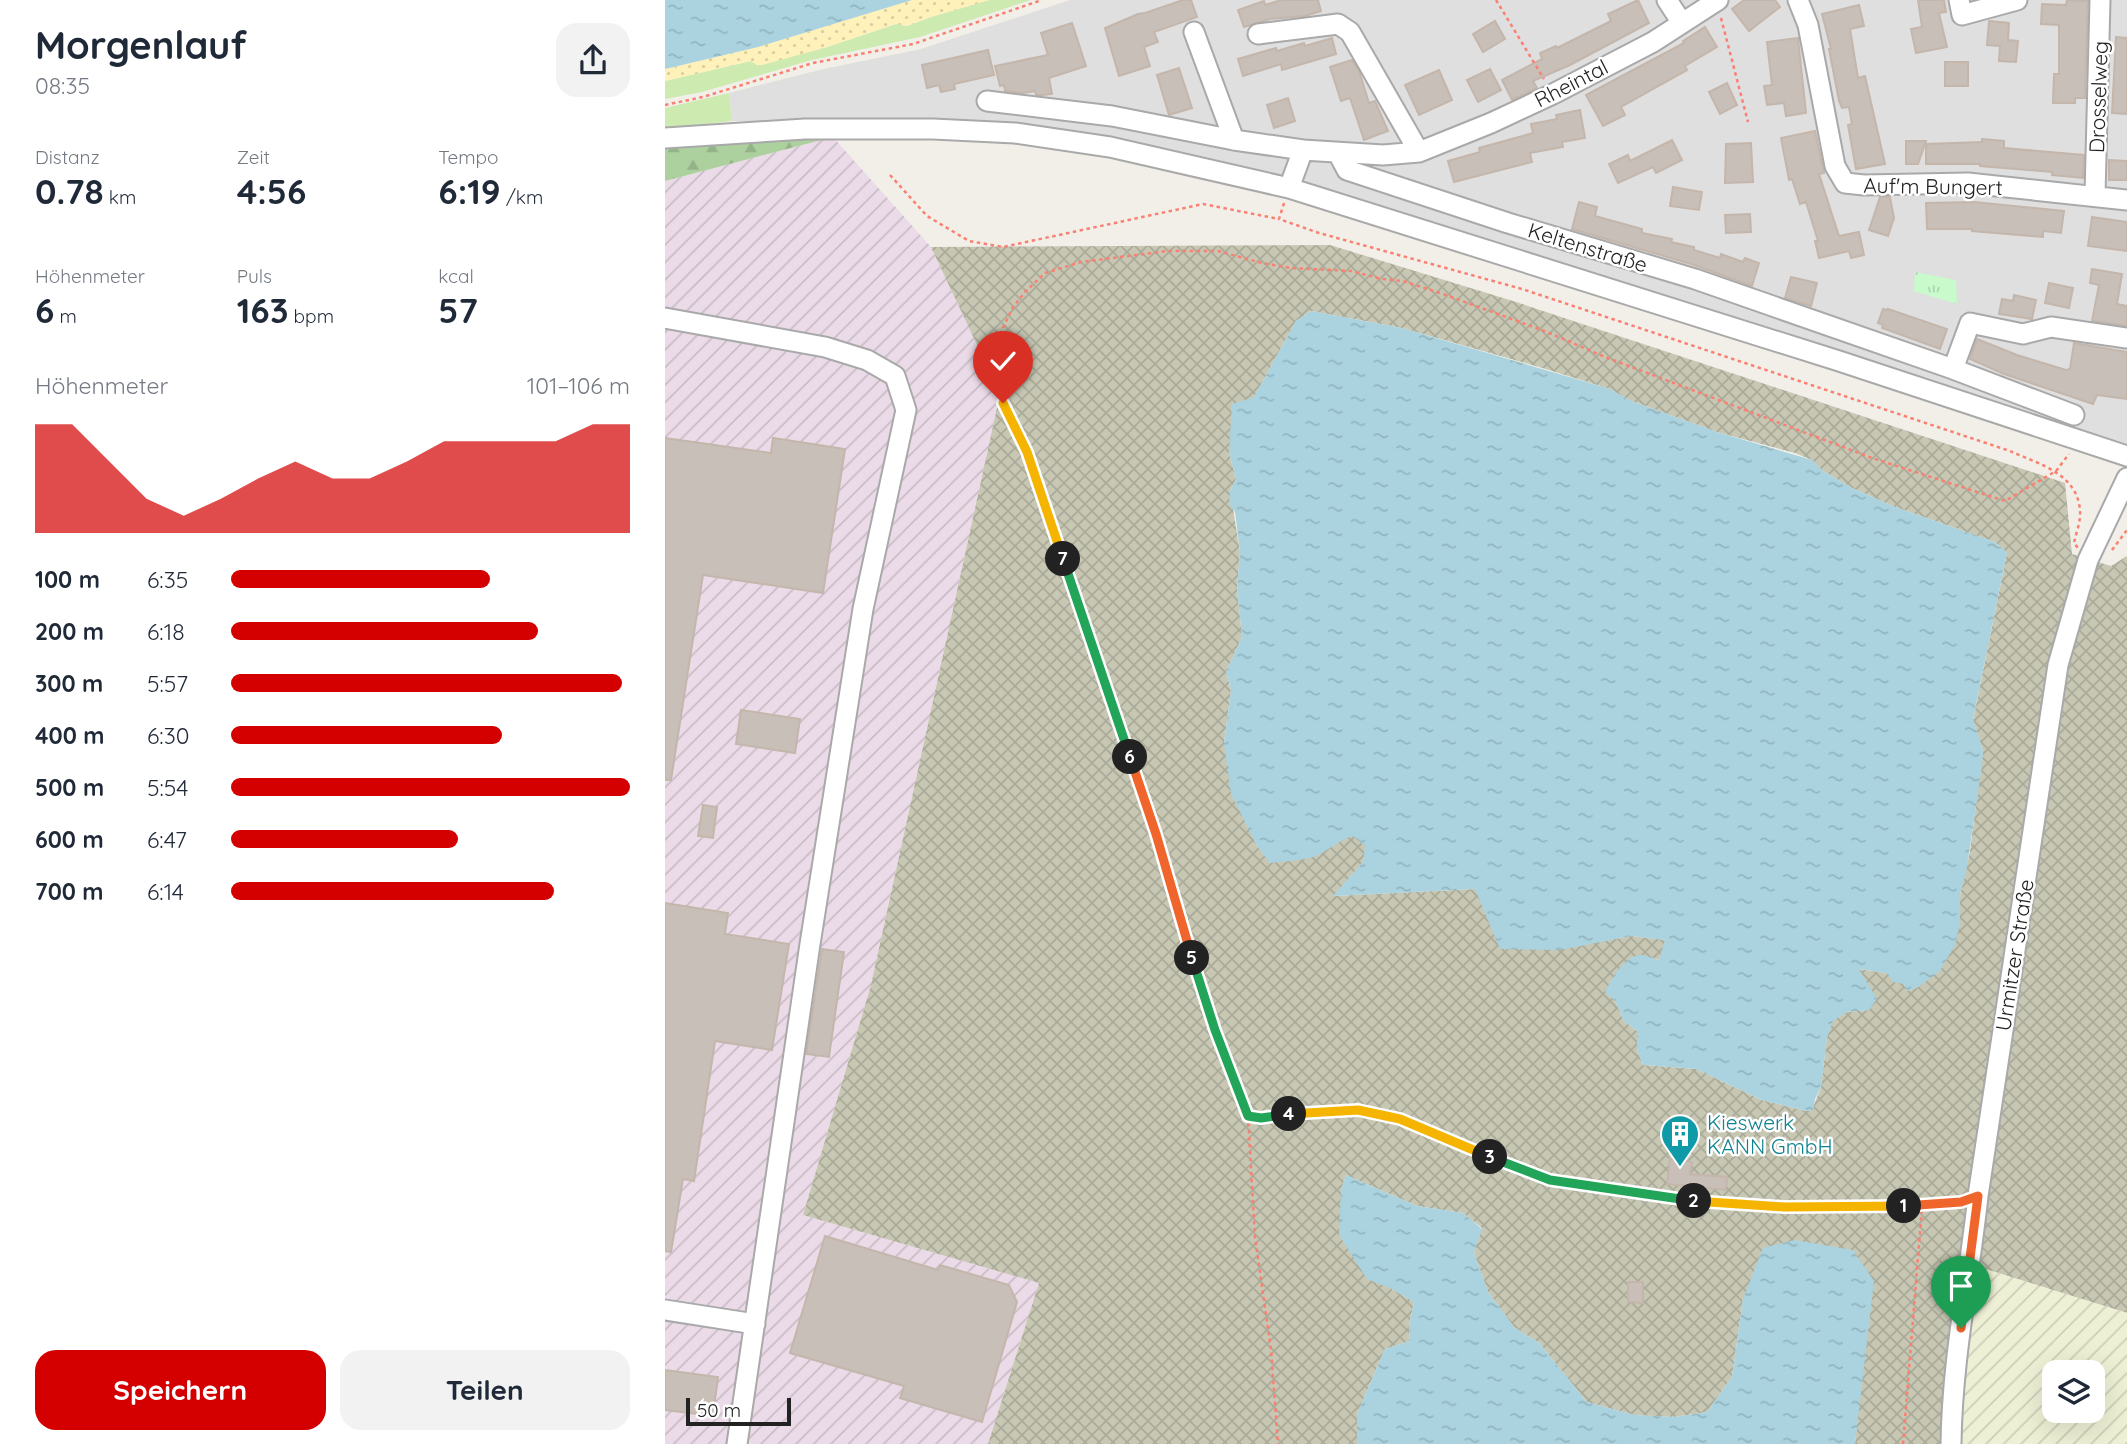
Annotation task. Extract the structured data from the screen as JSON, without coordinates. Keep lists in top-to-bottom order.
{
  "streets": {
    "street": [
      "Rheintal",
      "Drosselweg",
      "Auf'm Bungert",
      "Keltenstraße",
      "Urmitzer Straße"
    ]
  },
  "crossings": [
    ["Rheintal", "Keltenstraße"],
    ["Drosselweg", "Auf'm Bungert"]
  ],
  "places": {
    "building": ["Kieswerk KANN GmbH"]
  },
  "scale_bar": "50 m",
  "page": {
    "heading": ["Morgenlauf", "08:35"],
    "stats": [
      ["Distanz", "0.78 km"],
      ["Zeit", "4:56"],
      ["Tempo", "6:19 /km"],
      ["Höhenmeter", "6 m"],
      ["Puls", "163 bpm"],
      ["kcal", "57"]
    ],
    "chart": ["Höhenmeter", "101–106 m"],
    "pins": [
      "7",
      "6",
      "5",
      "4",
      "3",
      "2",
      "1"
    ],
    "list": [
      {
        "name": "100 m",
        "note": "6:35"
      },
      {
        "name": "200 m",
        "note": "6:18"
      },
      {
        "name": "300 m",
        "note": "5:57"
      },
      {
        "name": "400 m",
        "note": "6:30"
      },
      {
        "name": "500 m",
        "note": "5:54"
      },
      {
        "name": "600 m",
        "note": "6:47"
      },
      {
        "name": "700 m",
        "note": "6:14"
      }
    ],
    "buttons": ["Speichern", "Teilen"],
    "scale": "50 m"
  }
}
